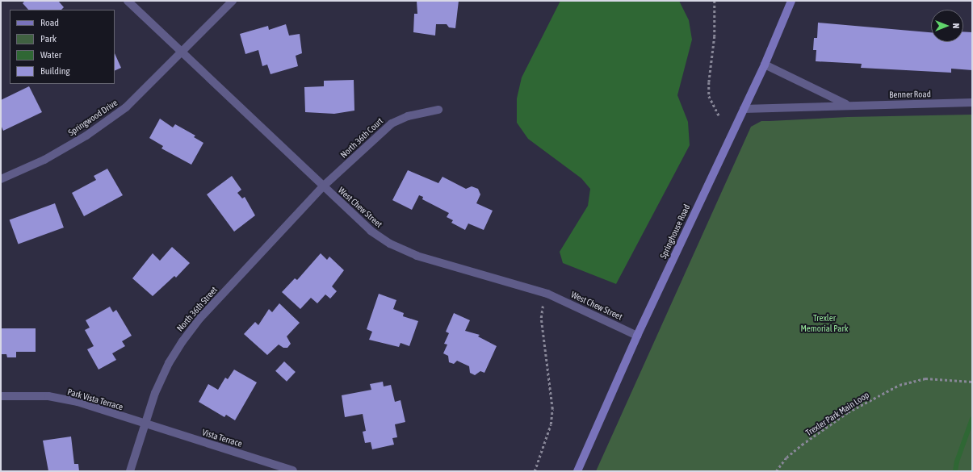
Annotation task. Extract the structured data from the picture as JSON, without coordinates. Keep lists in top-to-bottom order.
{
  "streets": {
    "street": [
      "Benner Road",
      "Springwood Drive",
      "North 36th Court",
      "West Chew Street",
      "Springhouse Road",
      "North 36th Street",
      "Park Vista Terrace",
      "Vista Terrace"
    ],
    "path": ["Trexler Park Main Loop"]
  },
  "crossings": [
    ["Benner Road", "Springhouse Road"],
    ["Springwood Drive", "West Chew Street"],
    ["North 36th Court", "West Chew Street"],
    ["North 36th Court", "North 36th Street"],
    ["West Chew Street", "Springhouse Road"],
    ["West Chew Street", "North 36th Street"],
    ["North 36th Street", "Park Vista Terrace"],
    ["North 36th Street", "Vista Terrace"],
    ["Park Vista Terrace", "Vista Terrace"]
  ],
  "parks": ["Trexler Memorial Park"],
  "legend": [
    "Road",
    "Park",
    "Water",
    "Building"
  ],
  "north": "right"
}
